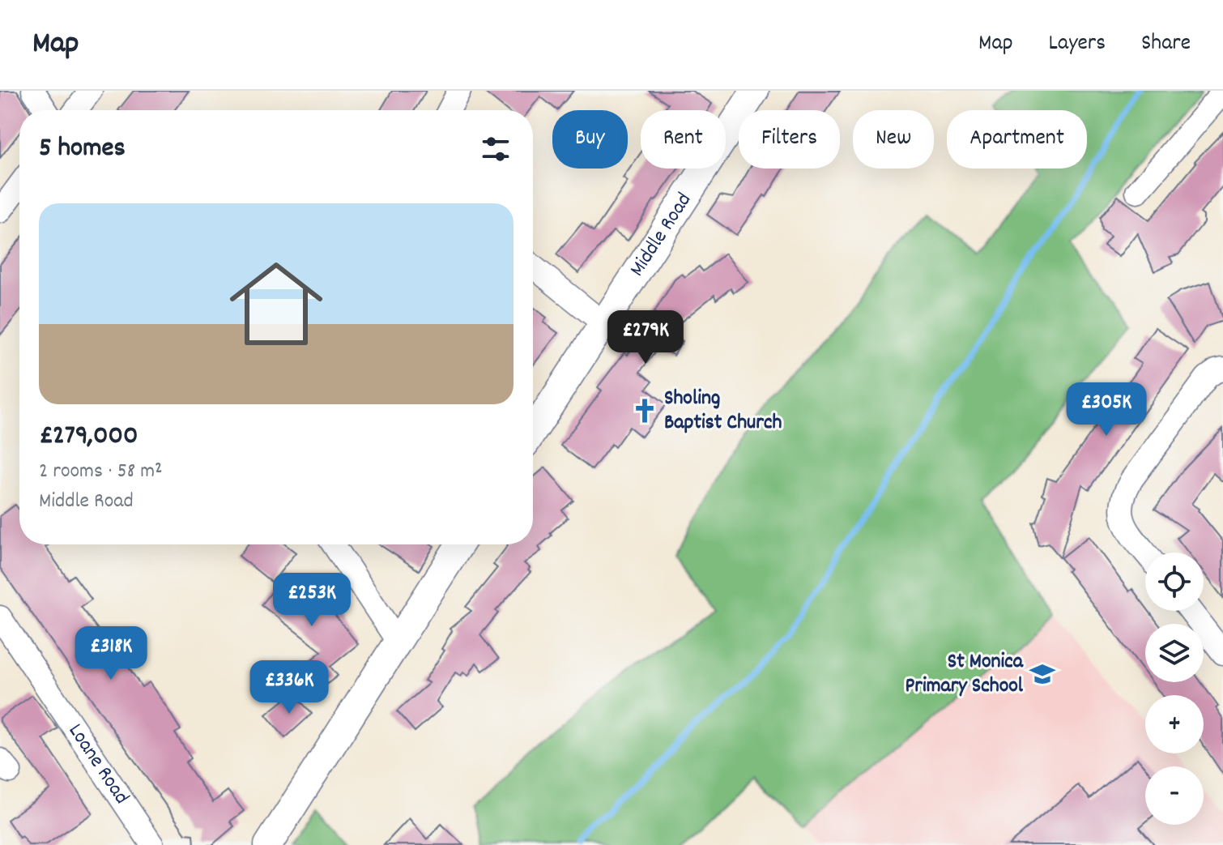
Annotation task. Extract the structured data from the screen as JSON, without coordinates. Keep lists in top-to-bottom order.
{
  "streets": {
    "street": ["Middle Road", "Loane Road"]
  },
  "places": {
    "church": ["Sholing Baptist Church"],
    "school or university": ["St Monica Primary School"]
  },
  "page": {
    "header": "Map",
    "nav": ["Map", "Layers", "Share"],
    "chip": [
      "Buy",
      "Rent",
      "Filters",
      "New",
      "Apartment"
    ],
    "heading": "5 homes",
    "list": [
      {
        "name": "£279,000",
        "note": "2 rooms · 58 m² · Middle Road"
      }
    ],
    "price": [
      "£279K",
      "£305K",
      "£253K",
      "£318K",
      "£336K"
    ],
    "map_buttons": ["+", "−"]
  }
}
